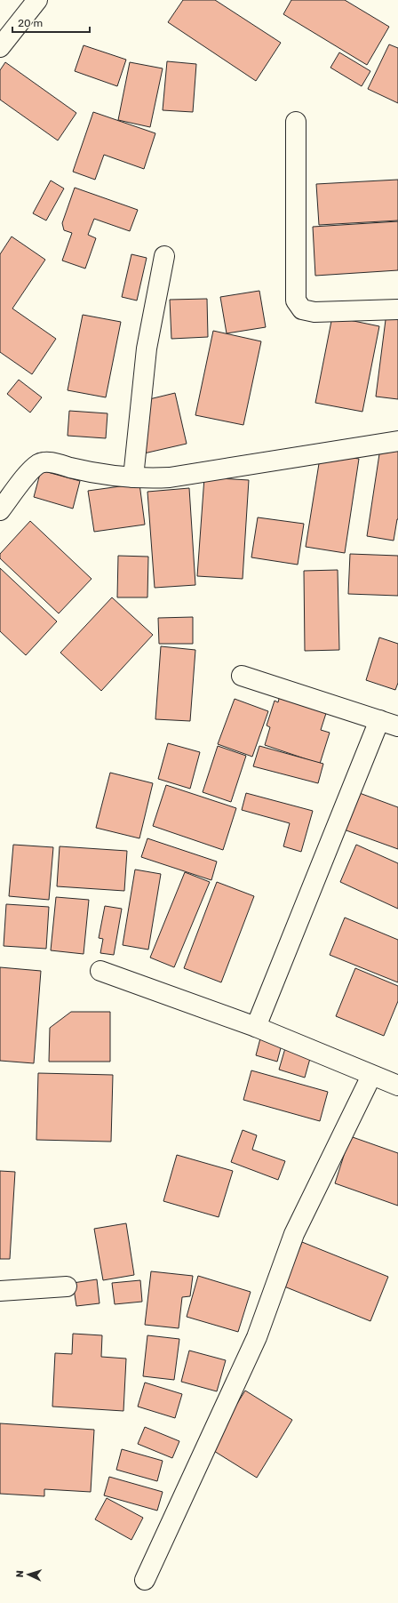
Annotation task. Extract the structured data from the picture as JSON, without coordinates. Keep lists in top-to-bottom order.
{
  "scale_bar": "20 m",
  "north": "left"
}
